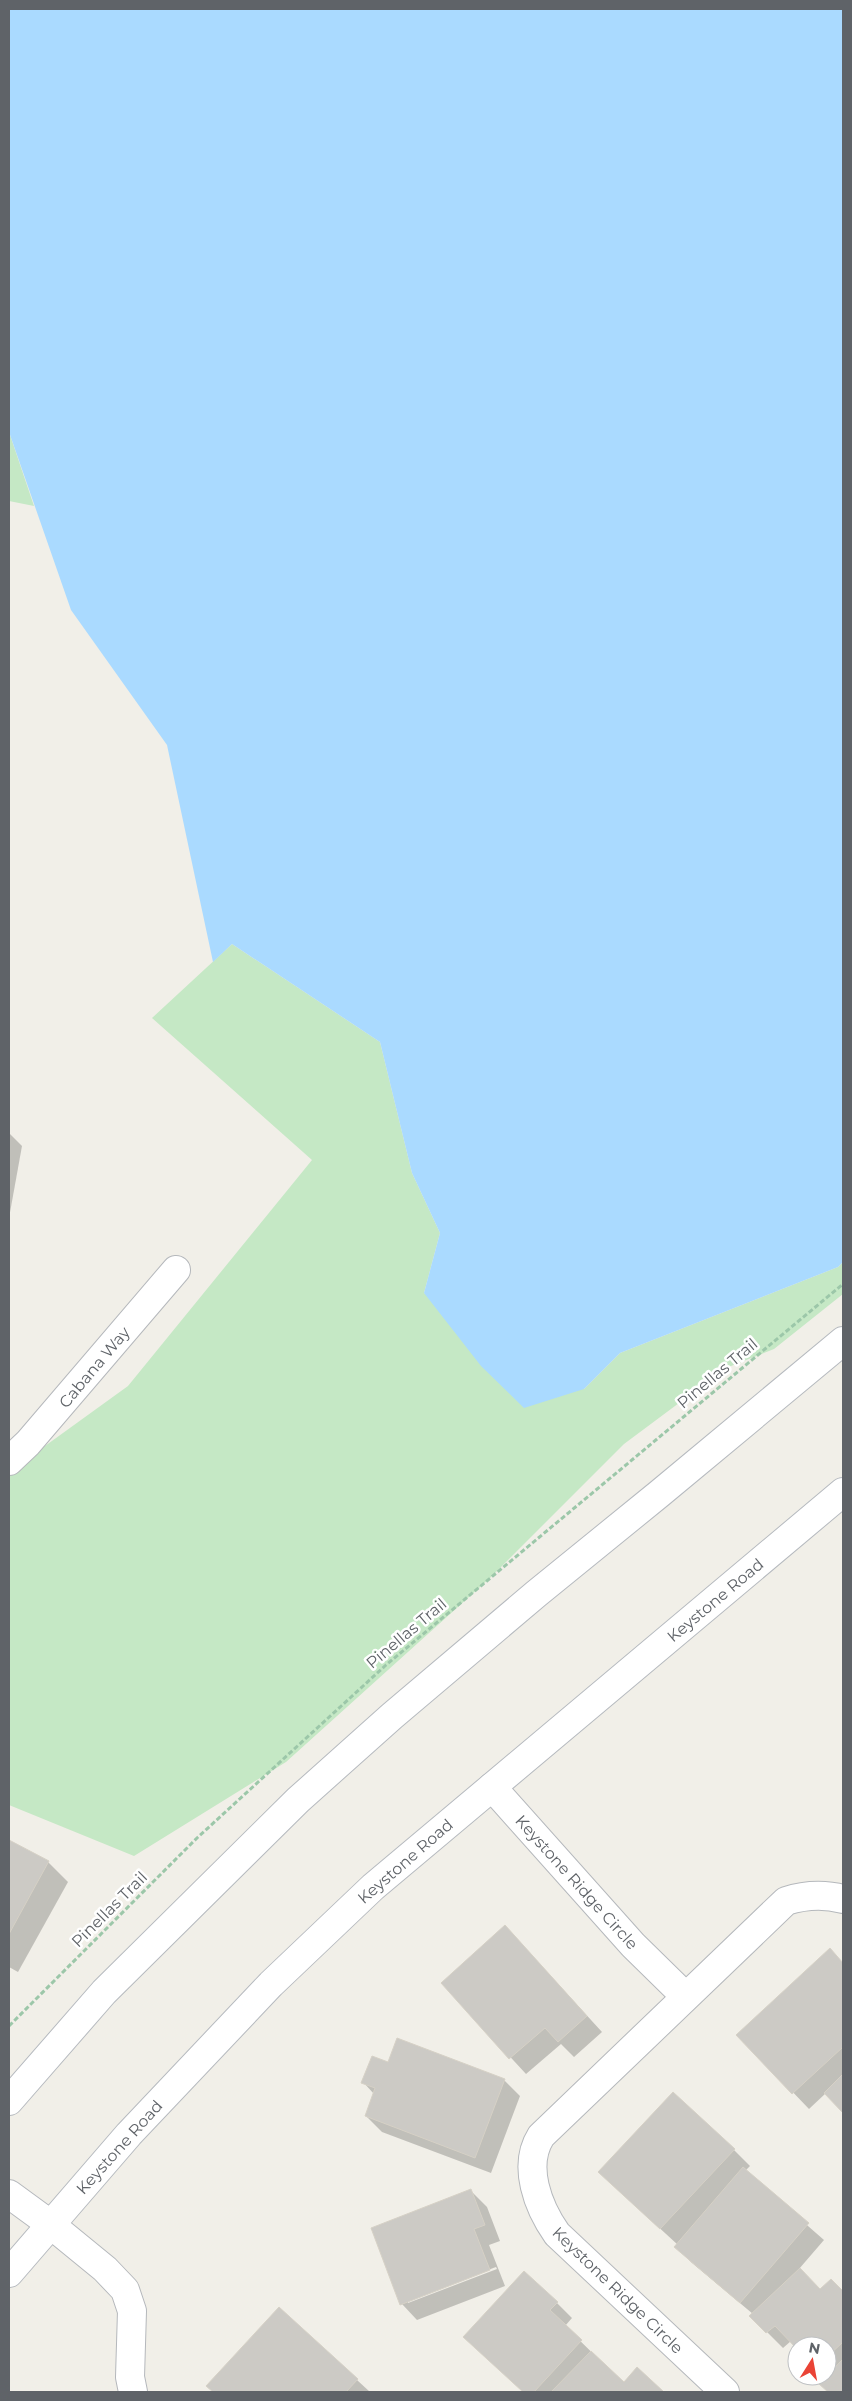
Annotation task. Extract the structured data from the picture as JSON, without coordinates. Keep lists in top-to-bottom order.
{
  "streets": {
    "main road": ["Cabana Way", "Keystone Road", "Keystone Ridge Circle"],
    "path": ["Pinellas Trail"]
  },
  "crossings": [
    ["Keystone Road", "Keystone Ridge Circle"]
  ],
  "north": "top"
}
